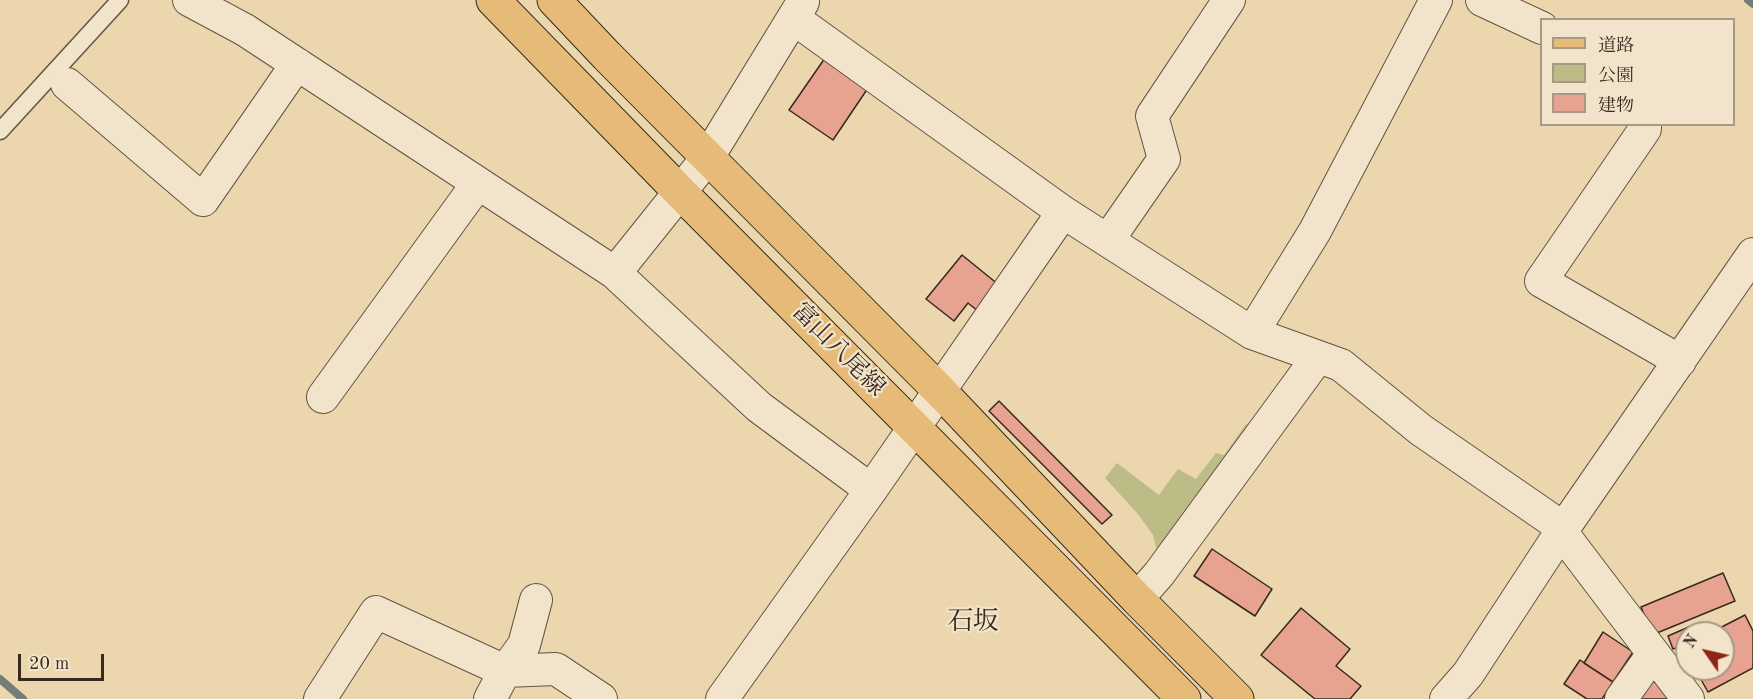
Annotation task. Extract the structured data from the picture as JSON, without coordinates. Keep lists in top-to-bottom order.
{
  "streets": {
    "main road": ["富山八尾線"]
  },
  "districts": ["石坂"],
  "legend": ["道路", "公園", "建物"],
  "scale_bar": "20 m",
  "north": "top left"
}
